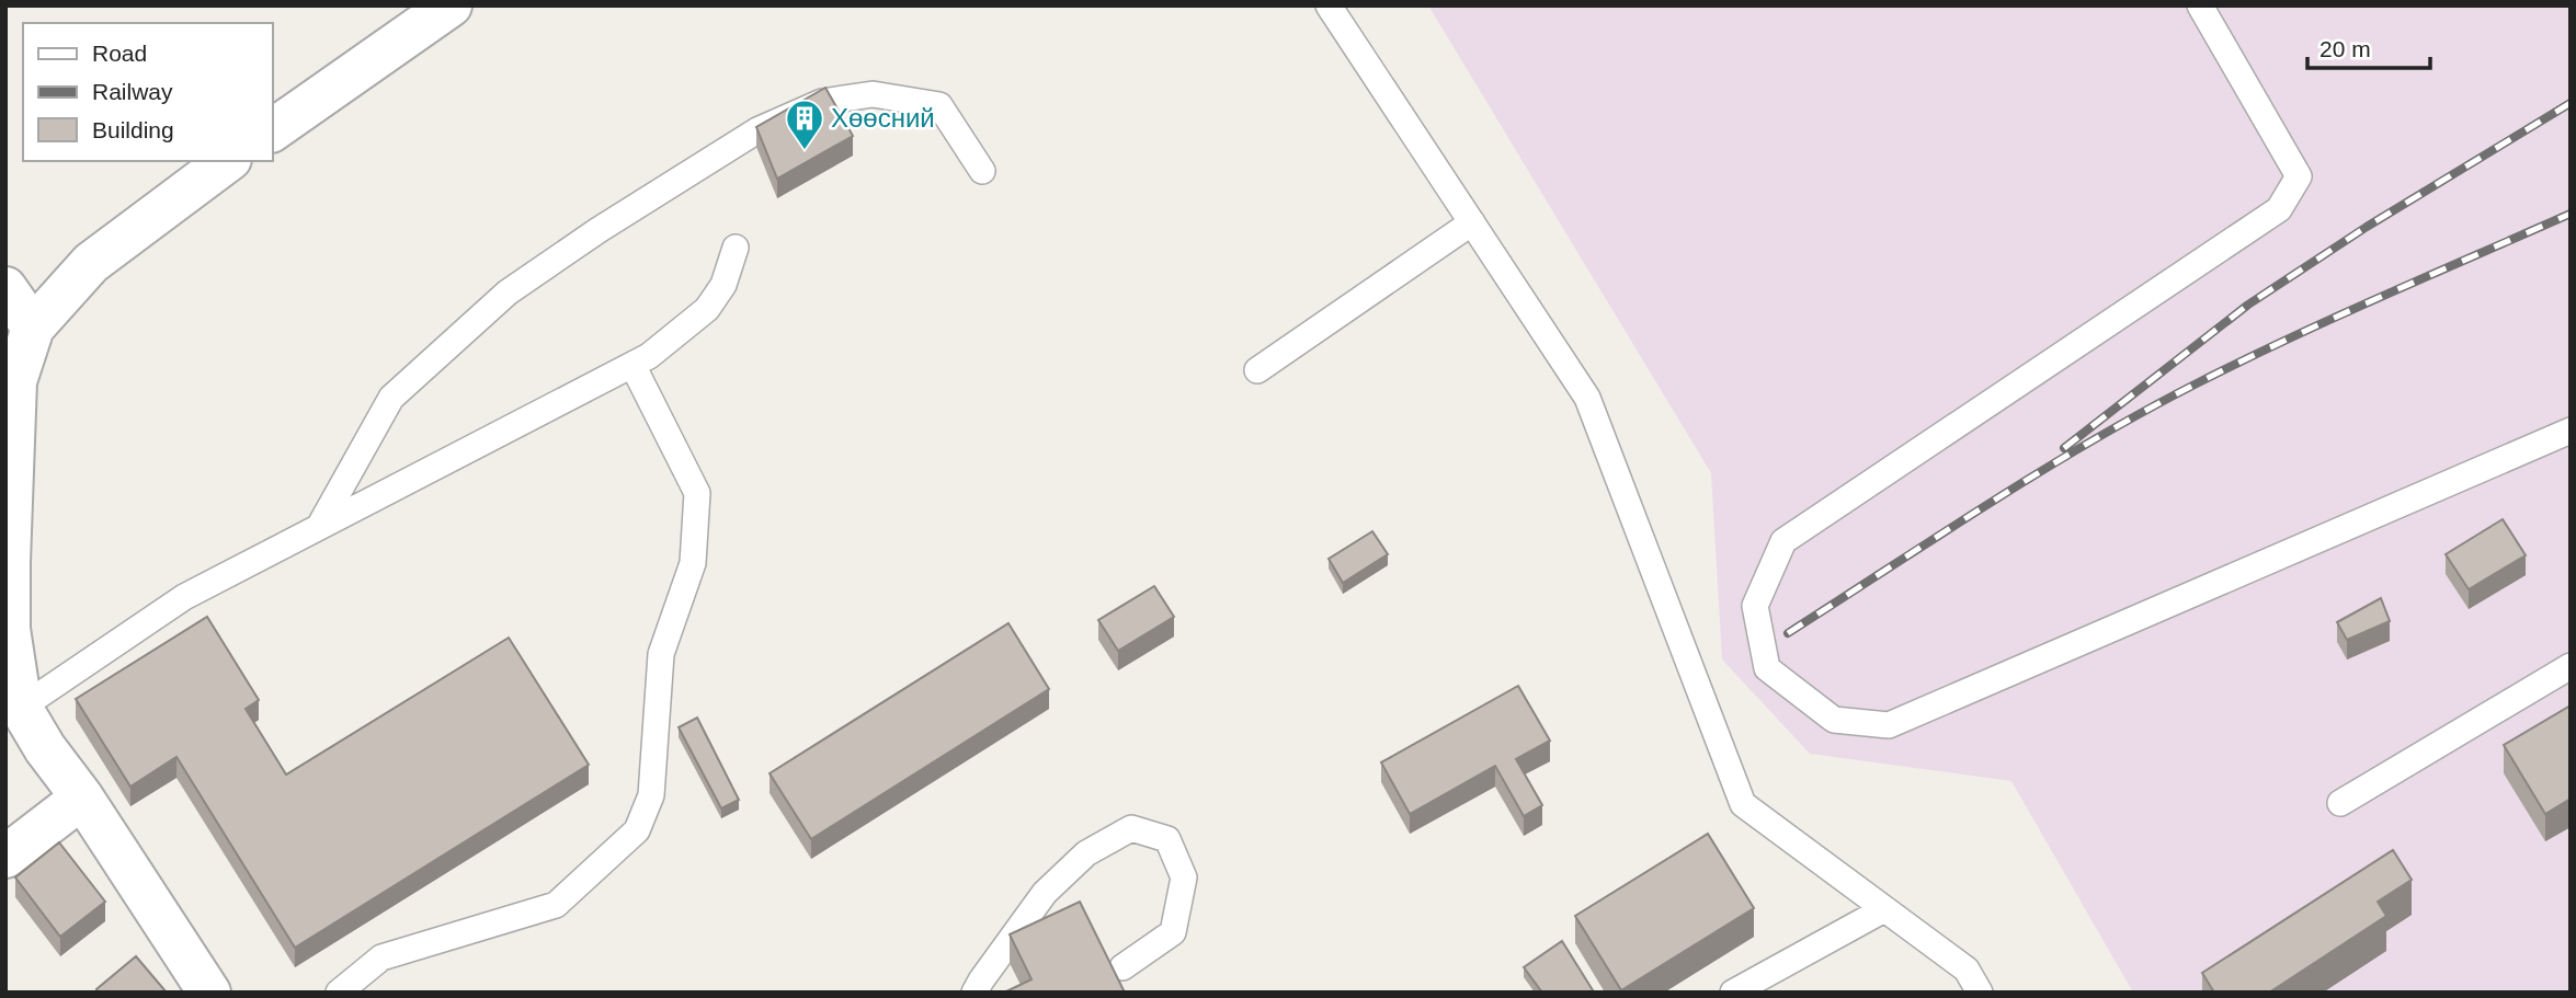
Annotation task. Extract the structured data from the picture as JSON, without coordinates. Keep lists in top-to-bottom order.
{
  "places": {
    "building": ["Хөөсний"]
  },
  "legend": ["Road", "Railway", "Building"],
  "scale_bar": "20 m"
}
